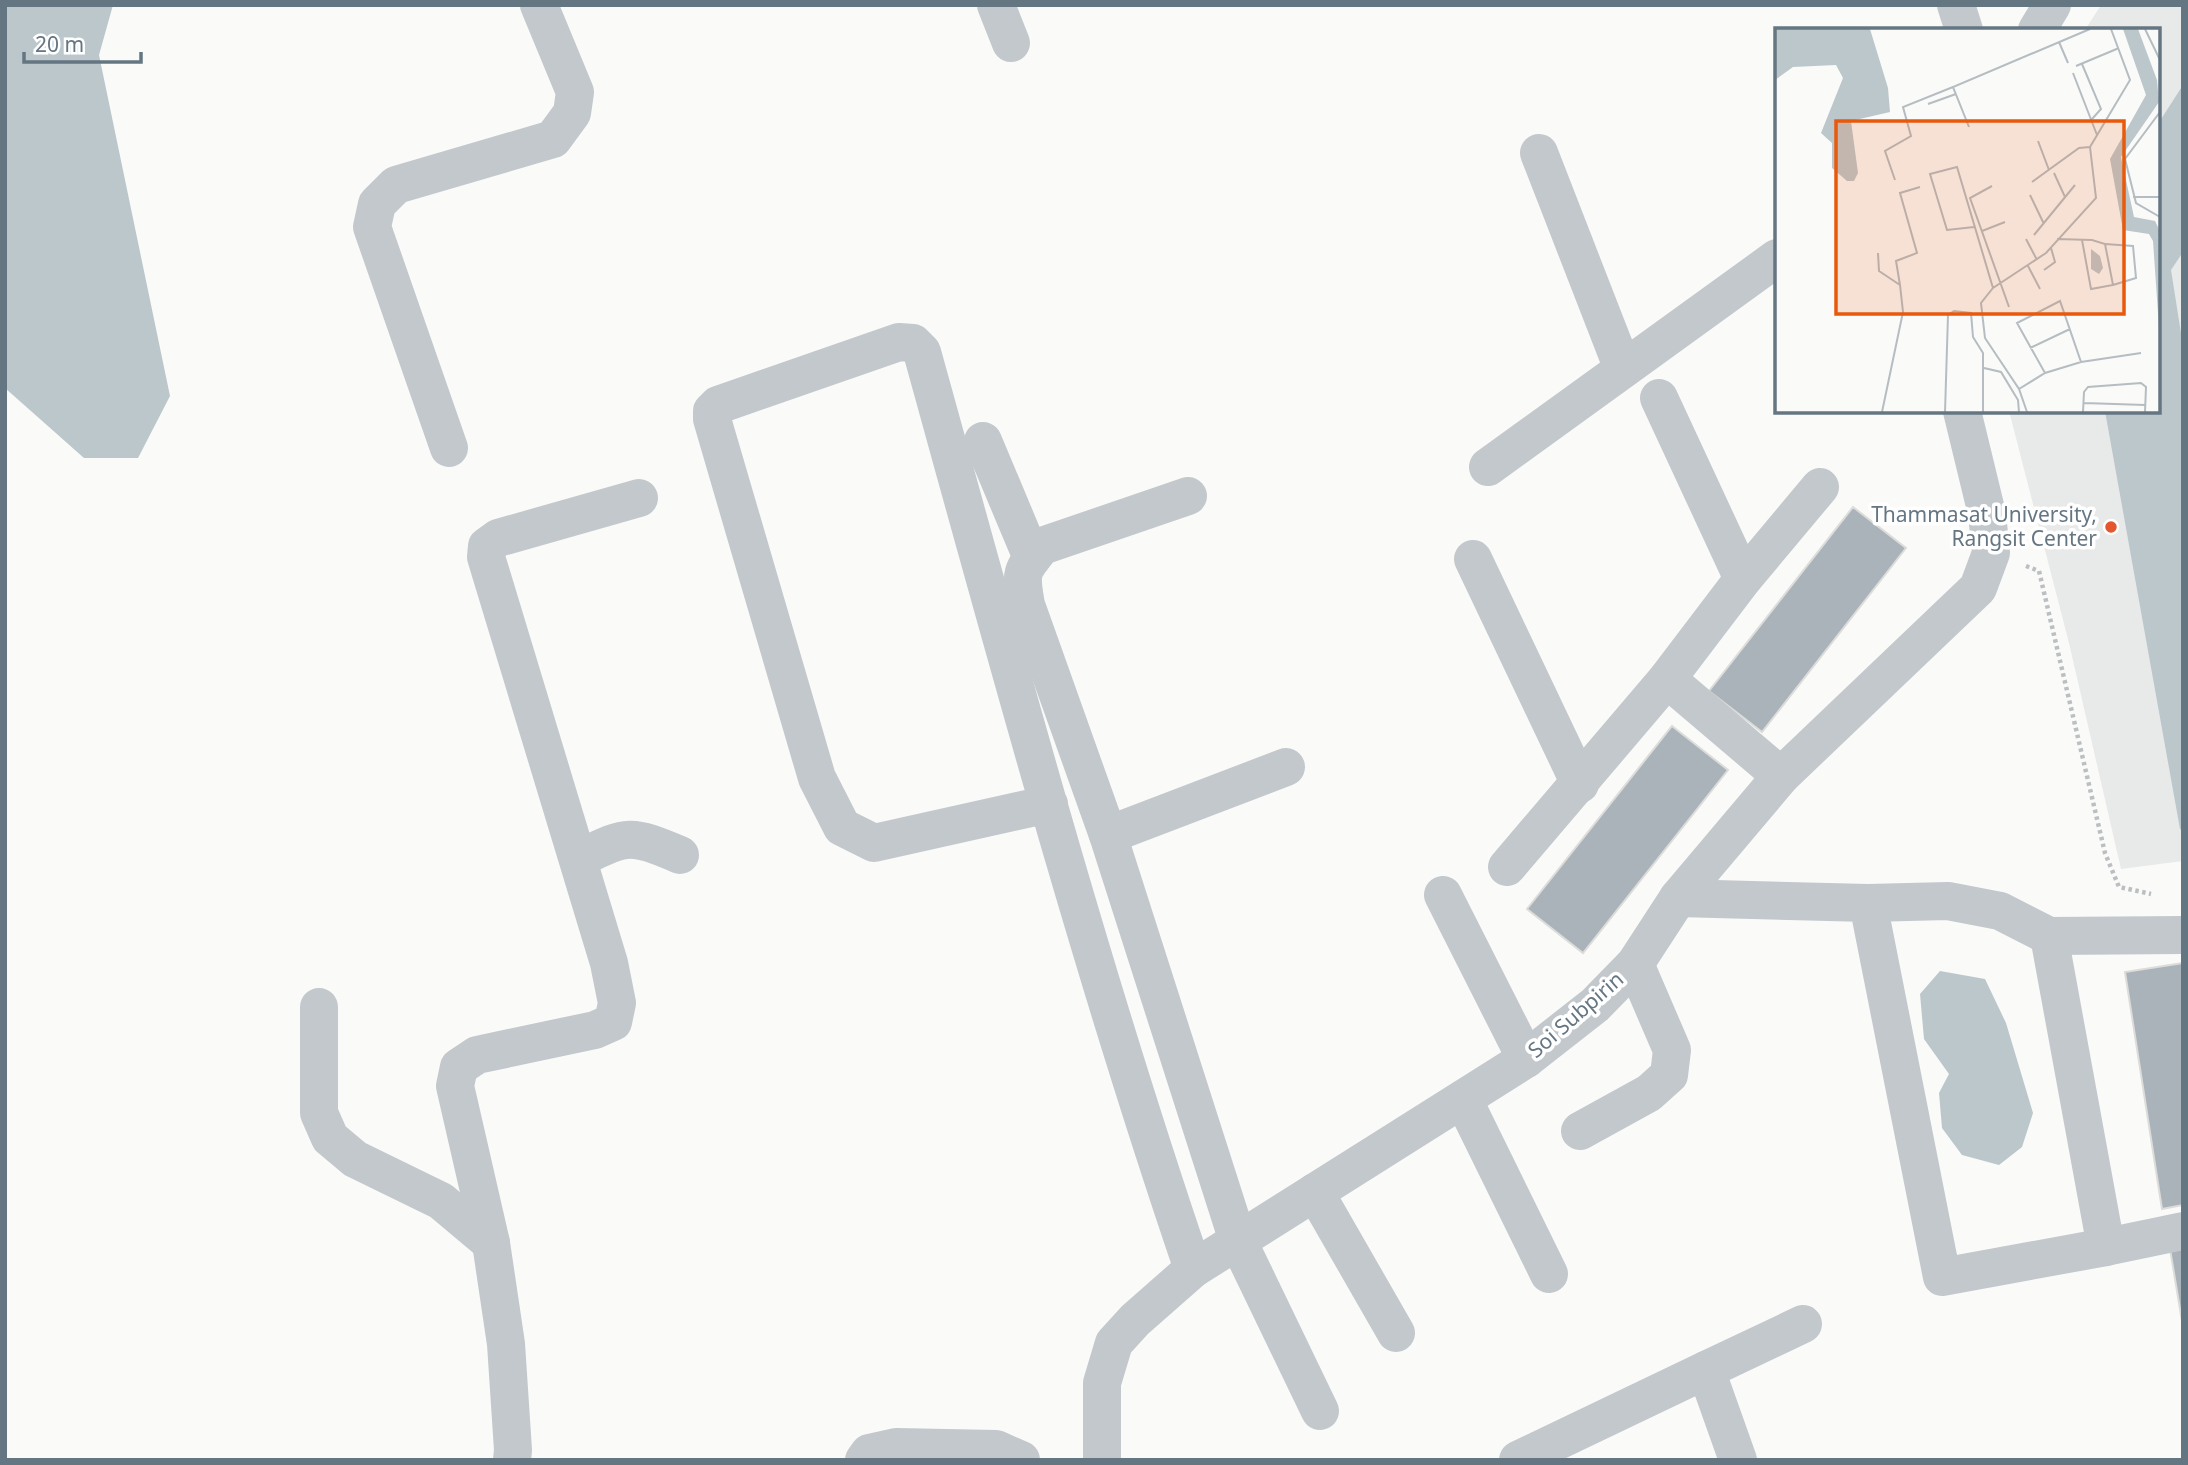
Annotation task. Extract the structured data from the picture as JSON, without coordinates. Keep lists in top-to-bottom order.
{
  "streets": {
    "street": ["Soi Subpirin"]
  },
  "places": ["Thammasat University, Rangsit Center"],
  "scale_bar": "20 m"
}
